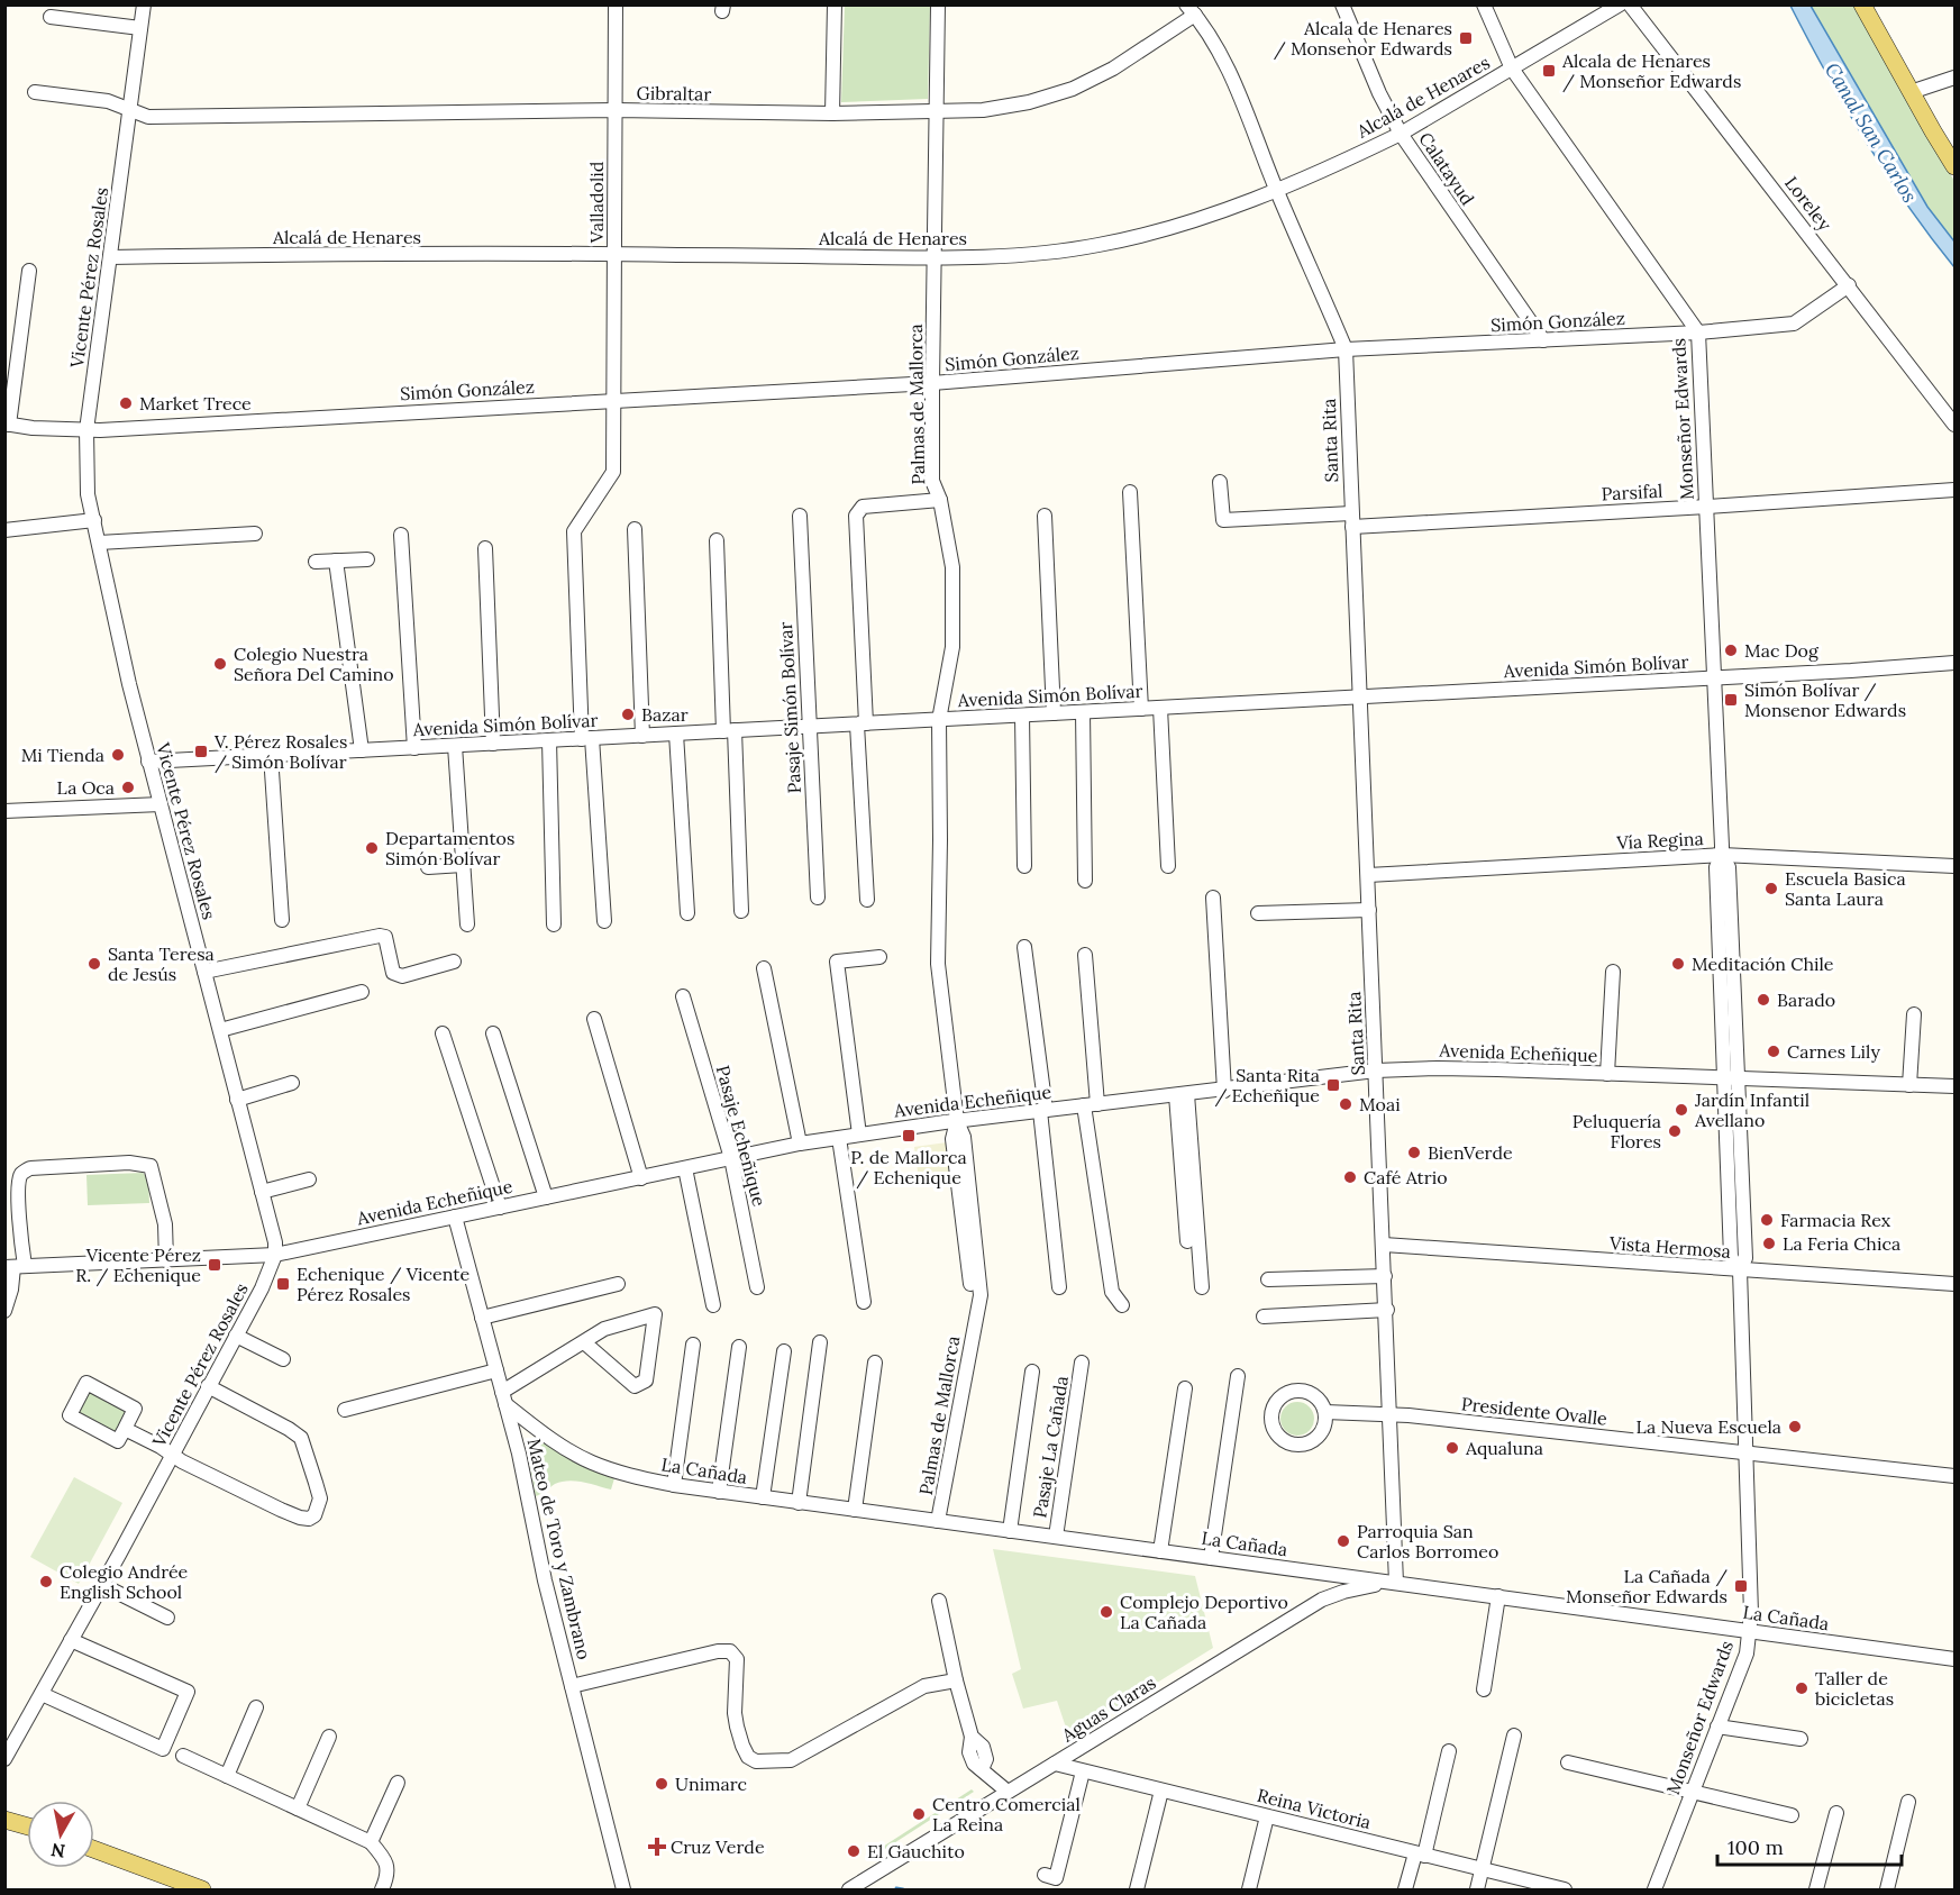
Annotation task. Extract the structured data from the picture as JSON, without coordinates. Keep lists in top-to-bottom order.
{
  "streets": {
    "street": [
      "Gibraltar",
      "Alcalá de Henares",
      "Calatayud",
      "Valladolid",
      "Loreley",
      "Vicente Pérez Rosales",
      "Simón González",
      "Palmas de Mallorca",
      "Monseñor Edwards",
      "Santa Rita",
      "Parsifal",
      "Avenida Simón Bolívar",
      "Pasaje Simón Bolívar",
      "Vía Regina",
      "Avenida Echeñique",
      "Pasaje Echeñique",
      "Vista Hermosa",
      "Presidente Ovalle",
      "Pasaje La Cañada",
      "La Cañada",
      "Mateo de Toro y Zambrano",
      "Aguas Claras",
      "Reina Victoria"
    ]
  },
  "crossings": [
    ["Gibraltar", "Valladolid"],
    ["Gibraltar", "Vicente Pérez Rosales"],
    ["Gibraltar", "Palmas de Mallorca"],
    ["Gibraltar", "Santa Rita"],
    ["Alcalá de Henares", "Calatayud"],
    ["Alcalá de Henares", "Valladolid"],
    ["Alcalá de Henares", "Vicente Pérez Rosales"],
    ["Alcalá de Henares", "Palmas de Mallorca"],
    ["Alcalá de Henares", "Monseñor Edwards"],
    ["Alcalá de Henares", "Santa Rita"],
    ["Calatayud", "Simón González"],
    ["Valladolid", "Simón González"],
    ["Loreley", "Simón González"],
    ["Vicente Pérez Rosales", "Simón González"],
    ["Vicente Pérez Rosales", "Avenida Simón Bolívar"],
    ["Vicente Pérez Rosales", "Avenida Echeñique"],
    ["Simón González", "Palmas de Mallorca"],
    ["Simón González", "Monseñor Edwards"],
    ["Simón González", "Santa Rita"],
    ["Palmas de Mallorca", "Avenida Simón Bolívar"],
    ["Palmas de Mallorca", "Avenida Echeñique"],
    ["Palmas de Mallorca", "La Cañada"],
    ["Monseñor Edwards", "Parsifal"],
    ["Monseñor Edwards", "Avenida Simón Bolívar"],
    ["Monseñor Edwards", "Vía Regina"],
    ["Monseñor Edwards", "Avenida Echeñique"],
    ["Monseñor Edwards", "Vista Hermosa"],
    ["Monseñor Edwards", "Presidente Ovalle"],
    ["Monseñor Edwards", "La Cañada"],
    ["Santa Rita", "Parsifal"],
    ["Santa Rita", "Avenida Simón Bolívar"],
    ["Santa Rita", "Vía Regina"],
    ["Santa Rita", "Avenida Echeñique"],
    ["Santa Rita", "Vista Hermosa"],
    ["Santa Rita", "Presidente Ovalle"],
    ["Santa Rita", "La Cañada"],
    ["Santa Rita", "Aguas Claras"],
    ["Avenida Simón Bolívar", "Pasaje Simón Bolívar"],
    ["Avenida Echeñique", "Pasaje Echeñique"],
    ["Avenida Echeñique", "Mateo de Toro y Zambrano"],
    ["Pasaje La Cañada", "La Cañada"],
    ["La Cañada", "Mateo de Toro y Zambrano"],
    ["La Cañada", "Aguas Claras"],
    ["Aguas Claras", "Reina Victoria"]
  ],
  "water": ["Canal San Carlos"],
  "places": {
    "transit": [
      "Alcala de Henares / Monsenor Edwards",
      "Alcala de Henares / Monseñor Edwards",
      "Simón Bolívar / Monsenor Edwards",
      "V. Pérez Rosales / Simón Bolívar",
      "Santa Rita / Echeñique",
      "P. de Mallorca / Echenique",
      "Vicente Pérez R. / Echenique",
      "Echenique / Vicente Pérez Rosales",
      "La Cañada / Monseñor Edwards"
    ],
    "other": [
      "Market Trece",
      "Mac Dog",
      "Colegio Nuestra Señora Del Camino",
      "Bazar",
      "Mi Tienda",
      "La Oca",
      "Departamentos Simón Bolívar",
      "Escuela Basica Santa Laura",
      "Santa Teresa de Jesús",
      "Meditación Chile",
      "Barado",
      "Carnes Lily",
      "Moai",
      "Jardín Infantil Avellano",
      "Peluquería Flores",
      "BienVerde",
      "Café Atrio",
      "Farmacia Rex",
      "La Feria Chica",
      "La Nueva Escuela",
      "Aqualuna",
      "Parroquia San Carlos Borromeo",
      "Colegio Andrée English School",
      "Complejo Deportivo La Cañada",
      "Taller de bicicletas",
      "Unimarc",
      "Centro Comercial La Reina",
      "El Gauchito"
    ],
    "health": ["Cruz Verde"]
  },
  "scale_bar": "100 m",
  "north": "bottom"
}
